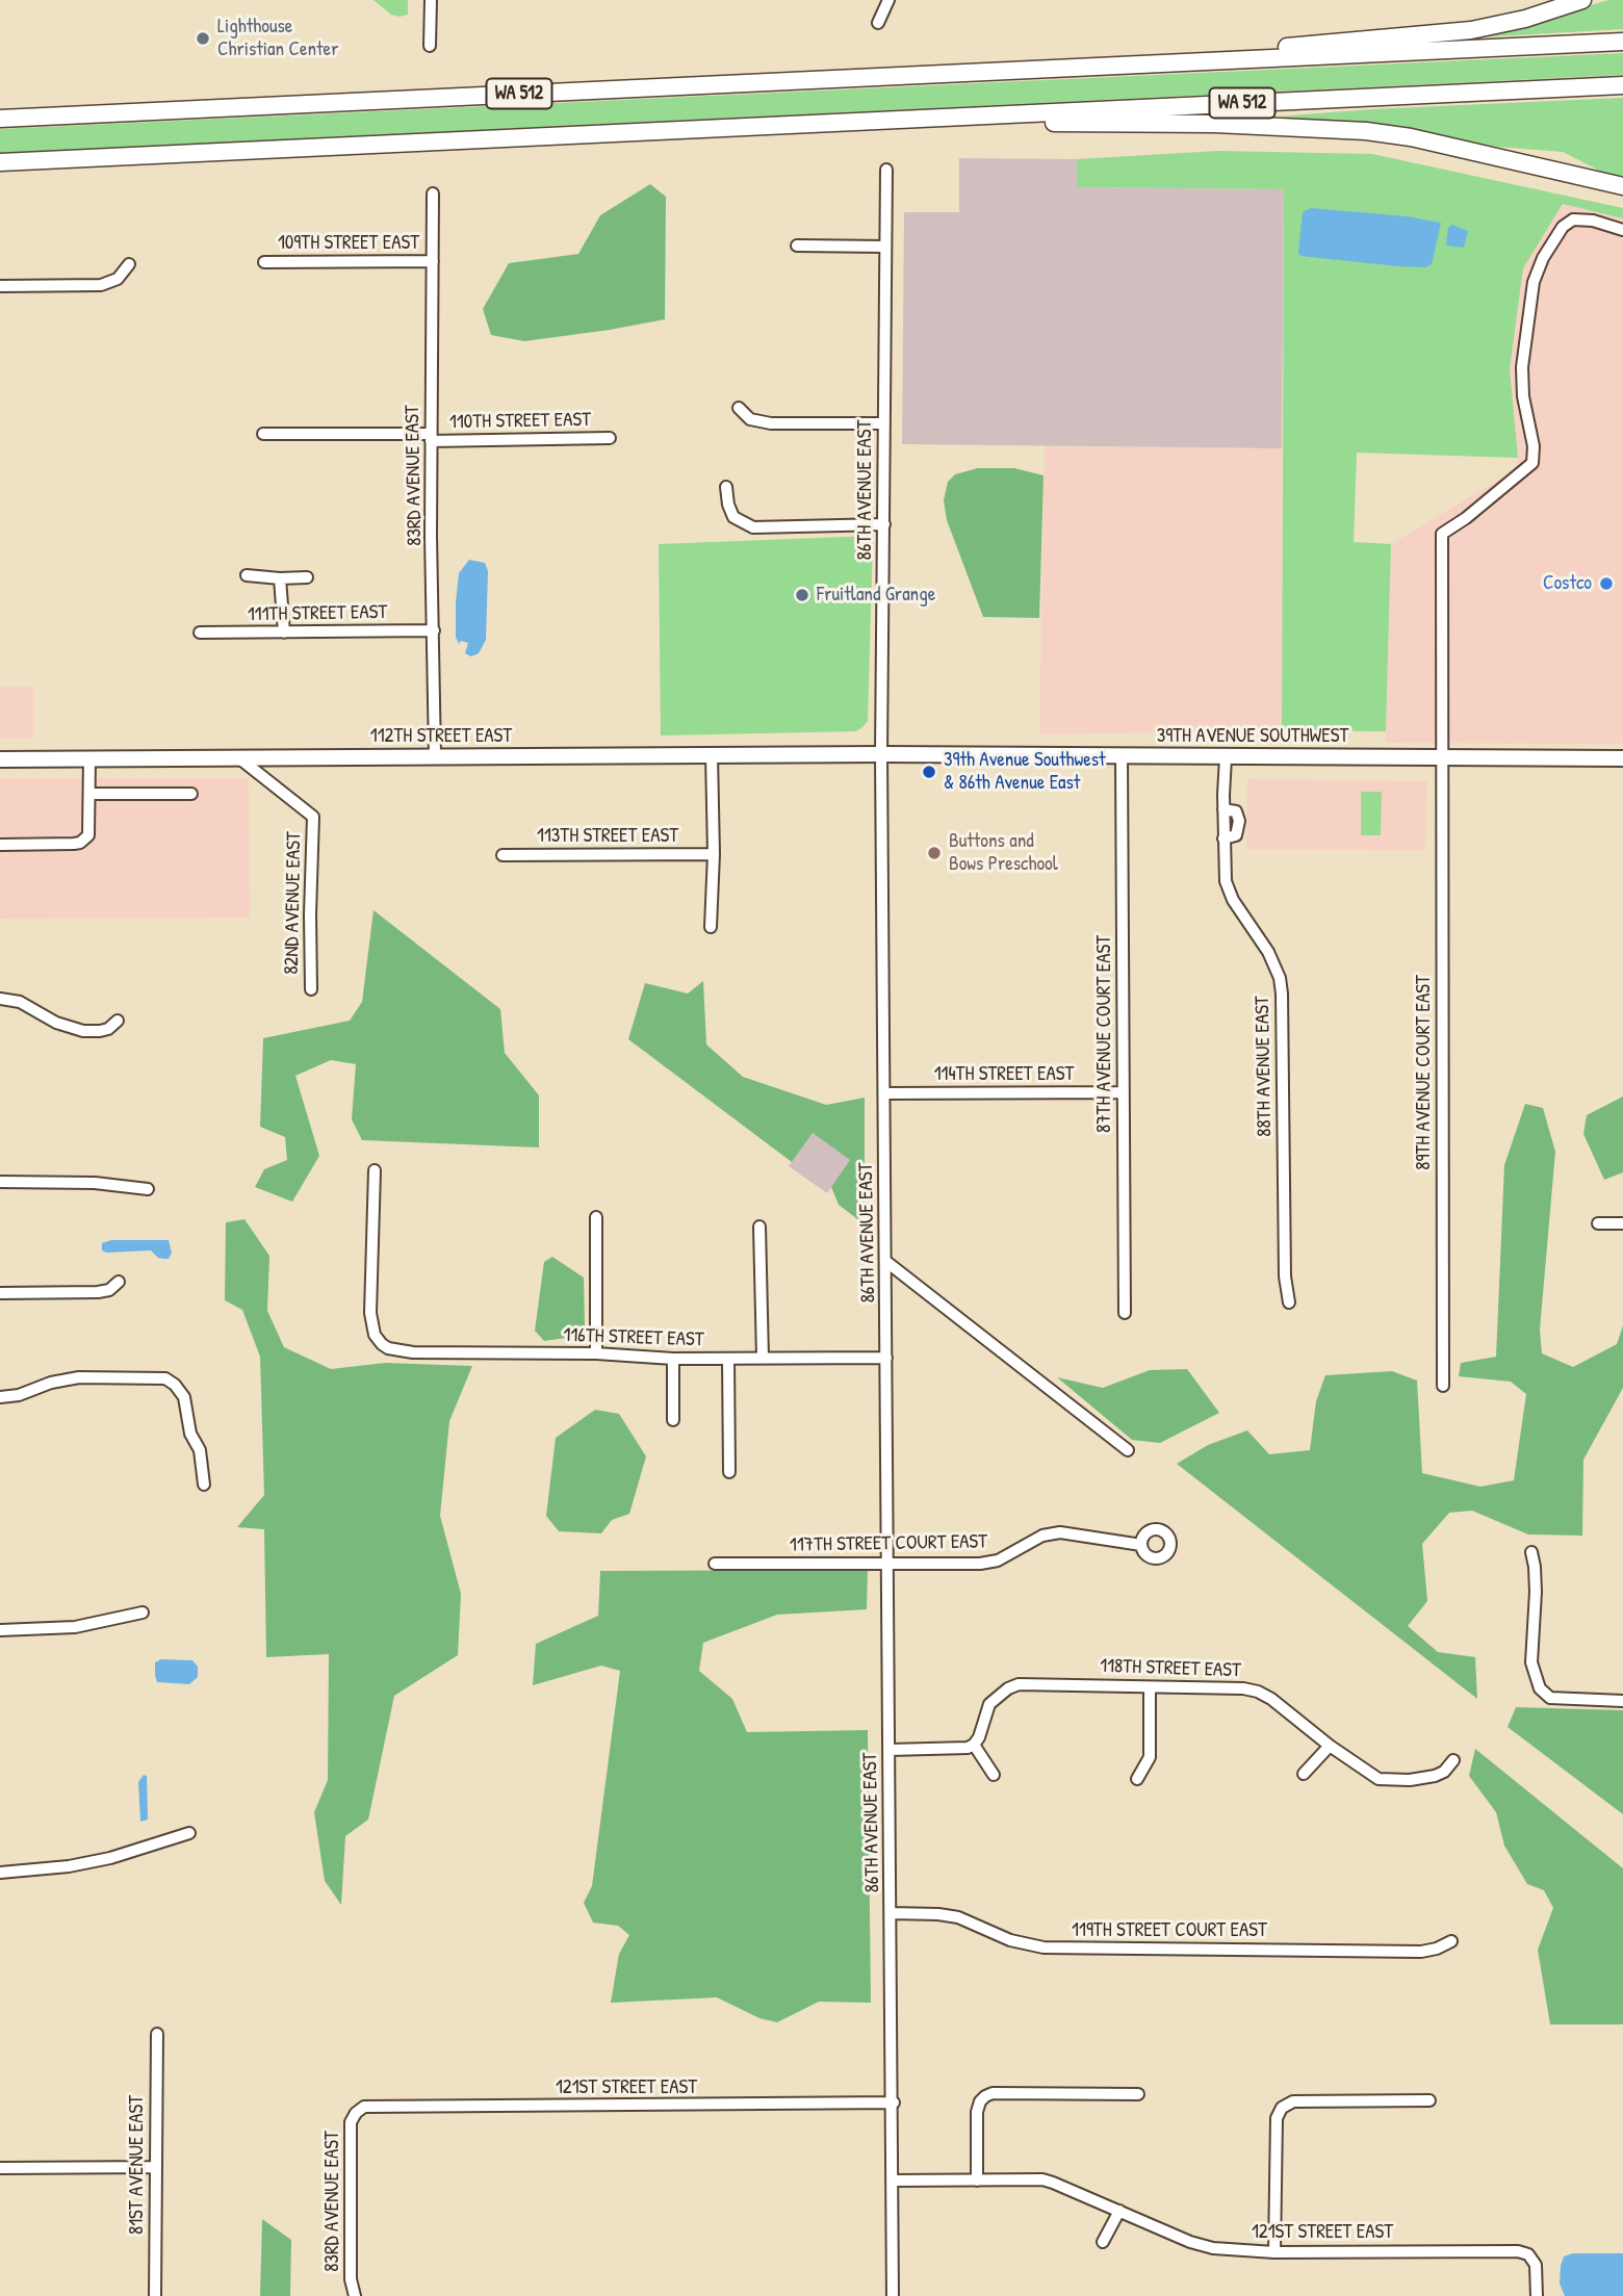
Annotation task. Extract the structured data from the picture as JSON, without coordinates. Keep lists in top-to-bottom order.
{
  "streets": {
    "highway": ["WA 512"],
    "main road": ["112TH STREET EAST", "39TH AVENUE SOUTHWEST"],
    "street": [
      "109TH STREET EAST",
      "110TH STREET EAST",
      "83RD AVENUE EAST",
      "86TH AVENUE EAST",
      "111TH STREET EAST",
      "113TH STREET EAST",
      "82ND AVENUE EAST",
      "87TH AVENUE COURT EAST",
      "88TH AVENUE EAST",
      "89TH AVENUE COURT EAST",
      "114TH STREET EAST",
      "116TH STREET EAST",
      "117TH STREET COURT EAST",
      "118TH STREET EAST",
      "119TH STREET COURT EAST",
      "121ST STREET EAST",
      "81ST AVENUE EAST"
    ]
  },
  "crossings": [
    ["109TH STREET EAST", "83RD AVENUE EAST"],
    ["110TH STREET EAST", "83RD AVENUE EAST"],
    ["83RD AVENUE EAST", "111TH STREET EAST"],
    ["83RD AVENUE EAST", "112TH STREET EAST"],
    ["83RD AVENUE EAST", "121ST STREET EAST"],
    ["86TH AVENUE EAST", "112TH STREET EAST"],
    ["86TH AVENUE EAST", "39TH AVENUE SOUTHWEST"],
    ["86TH AVENUE EAST", "114TH STREET EAST"],
    ["86TH AVENUE EAST", "116TH STREET EAST"],
    ["86TH AVENUE EAST", "117TH STREET COURT EAST"],
    ["86TH AVENUE EAST", "119TH STREET COURT EAST"],
    ["86TH AVENUE EAST", "121ST STREET EAST"],
    ["112TH STREET EAST", "39TH AVENUE SOUTHWEST"],
    ["112TH STREET EAST", "82ND AVENUE EAST"],
    ["39TH AVENUE SOUTHWEST", "87TH AVENUE COURT EAST"],
    ["39TH AVENUE SOUTHWEST", "88TH AVENUE EAST"],
    ["39TH AVENUE SOUTHWEST", "89TH AVENUE COURT EAST"],
    ["87TH AVENUE COURT EAST", "114TH STREET EAST"]
  ],
  "places": [
    "Lighthouse Christian Center",
    "Costco",
    "Fruitland Grange",
    "39th Avenue Southwest & 86th Avenue East",
    "Buttons and Bows Preschool"
  ]
}
